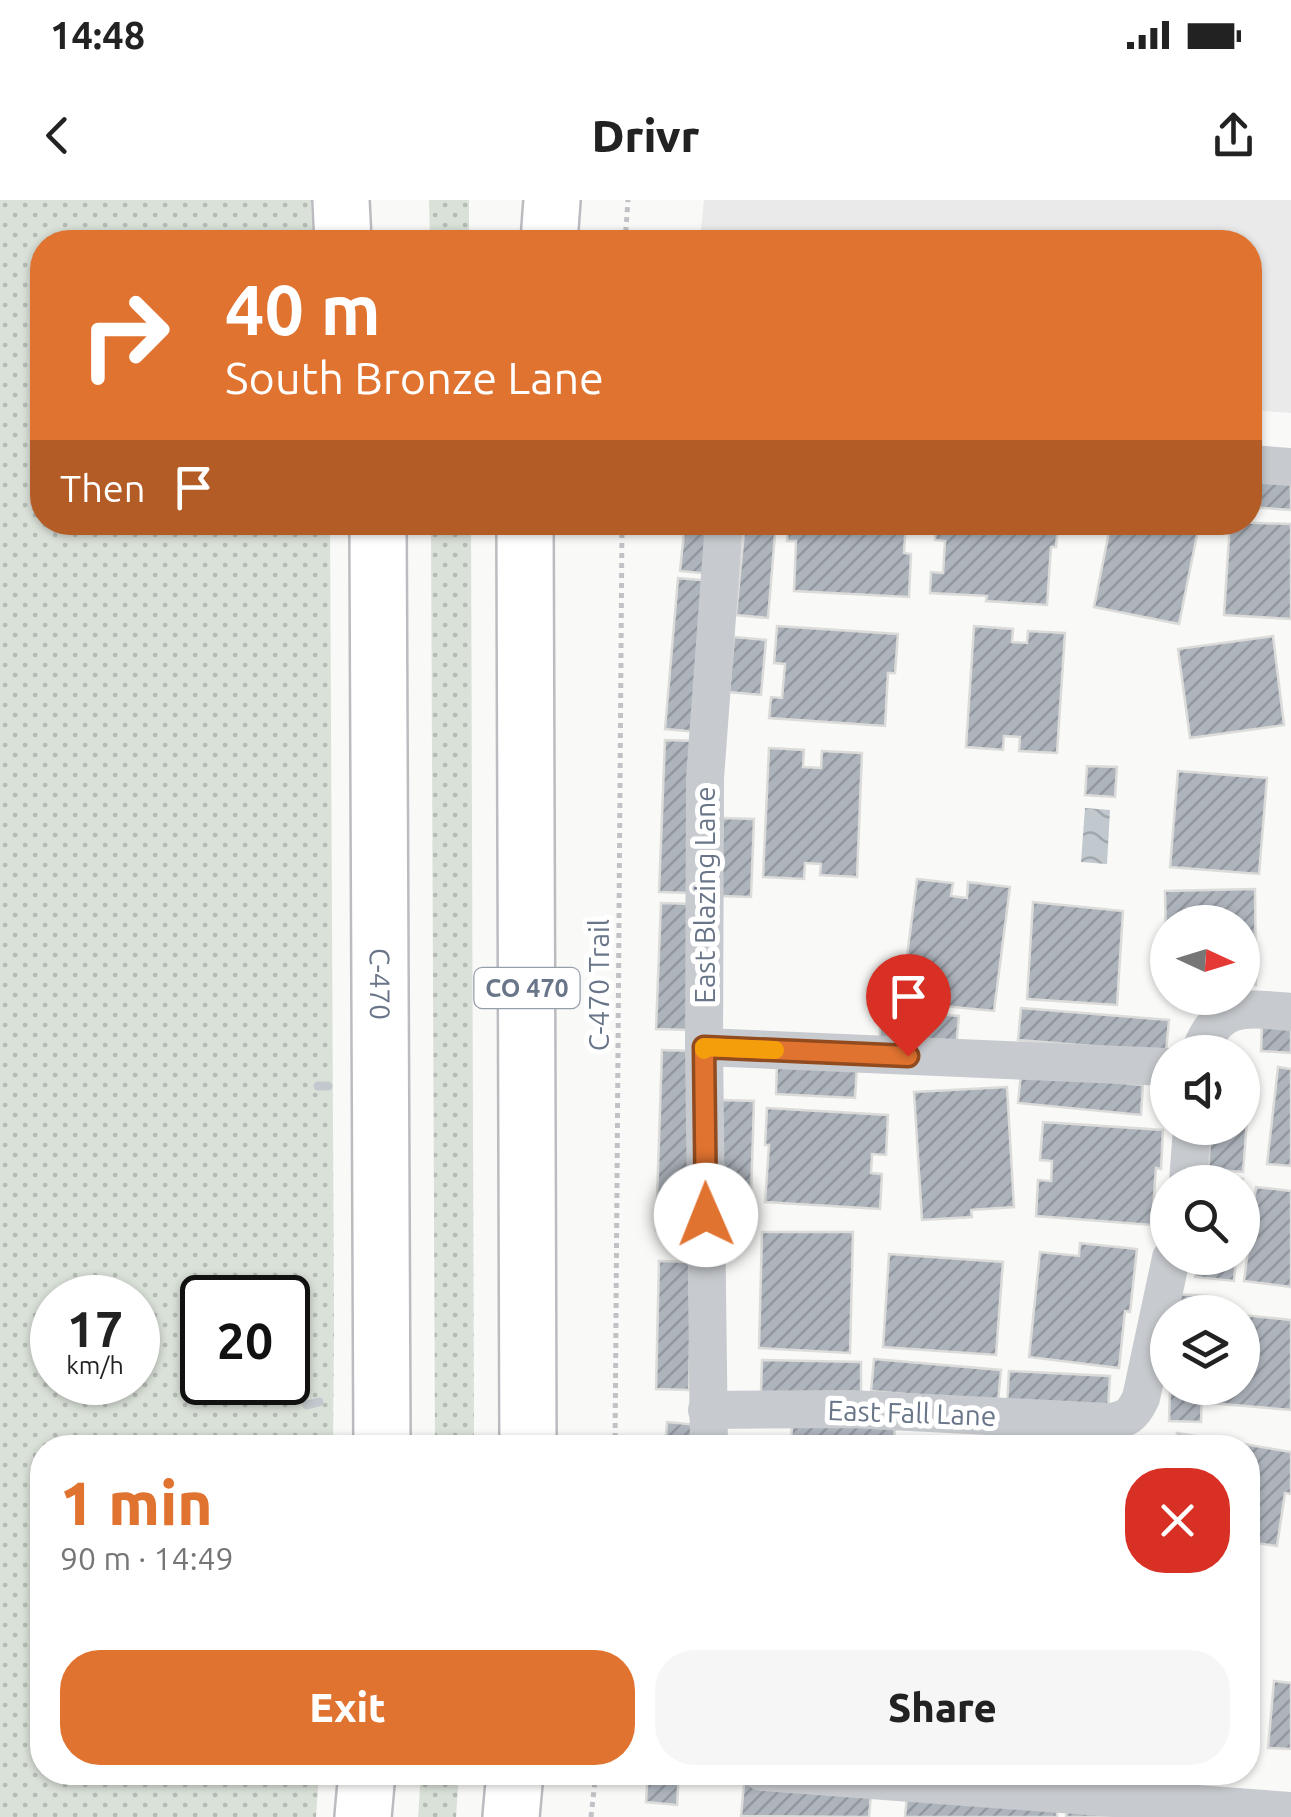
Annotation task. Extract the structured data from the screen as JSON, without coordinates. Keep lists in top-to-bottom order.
{
  "streets": {
    "highway": ["C-470", "CO 470"],
    "lane": ["East Blazing Lane", "East Fall Lane"],
    "path": ["C-470 Trail"]
  },
  "crossings": [
    ["East Blazing Lane", "East Fall Lane"]
  ],
  "north": "right",
  "page": {
    "status": "14:48",
    "header": "Drivr",
    "turn": ["40 m", "South Bronze Lane"],
    "then": "Then",
    "speed": "17 km/h",
    "limit": "20",
    "heading": ["1 min", "90 m · 14:49"],
    "buttons": ["Exit", "Share"]
  }
}
